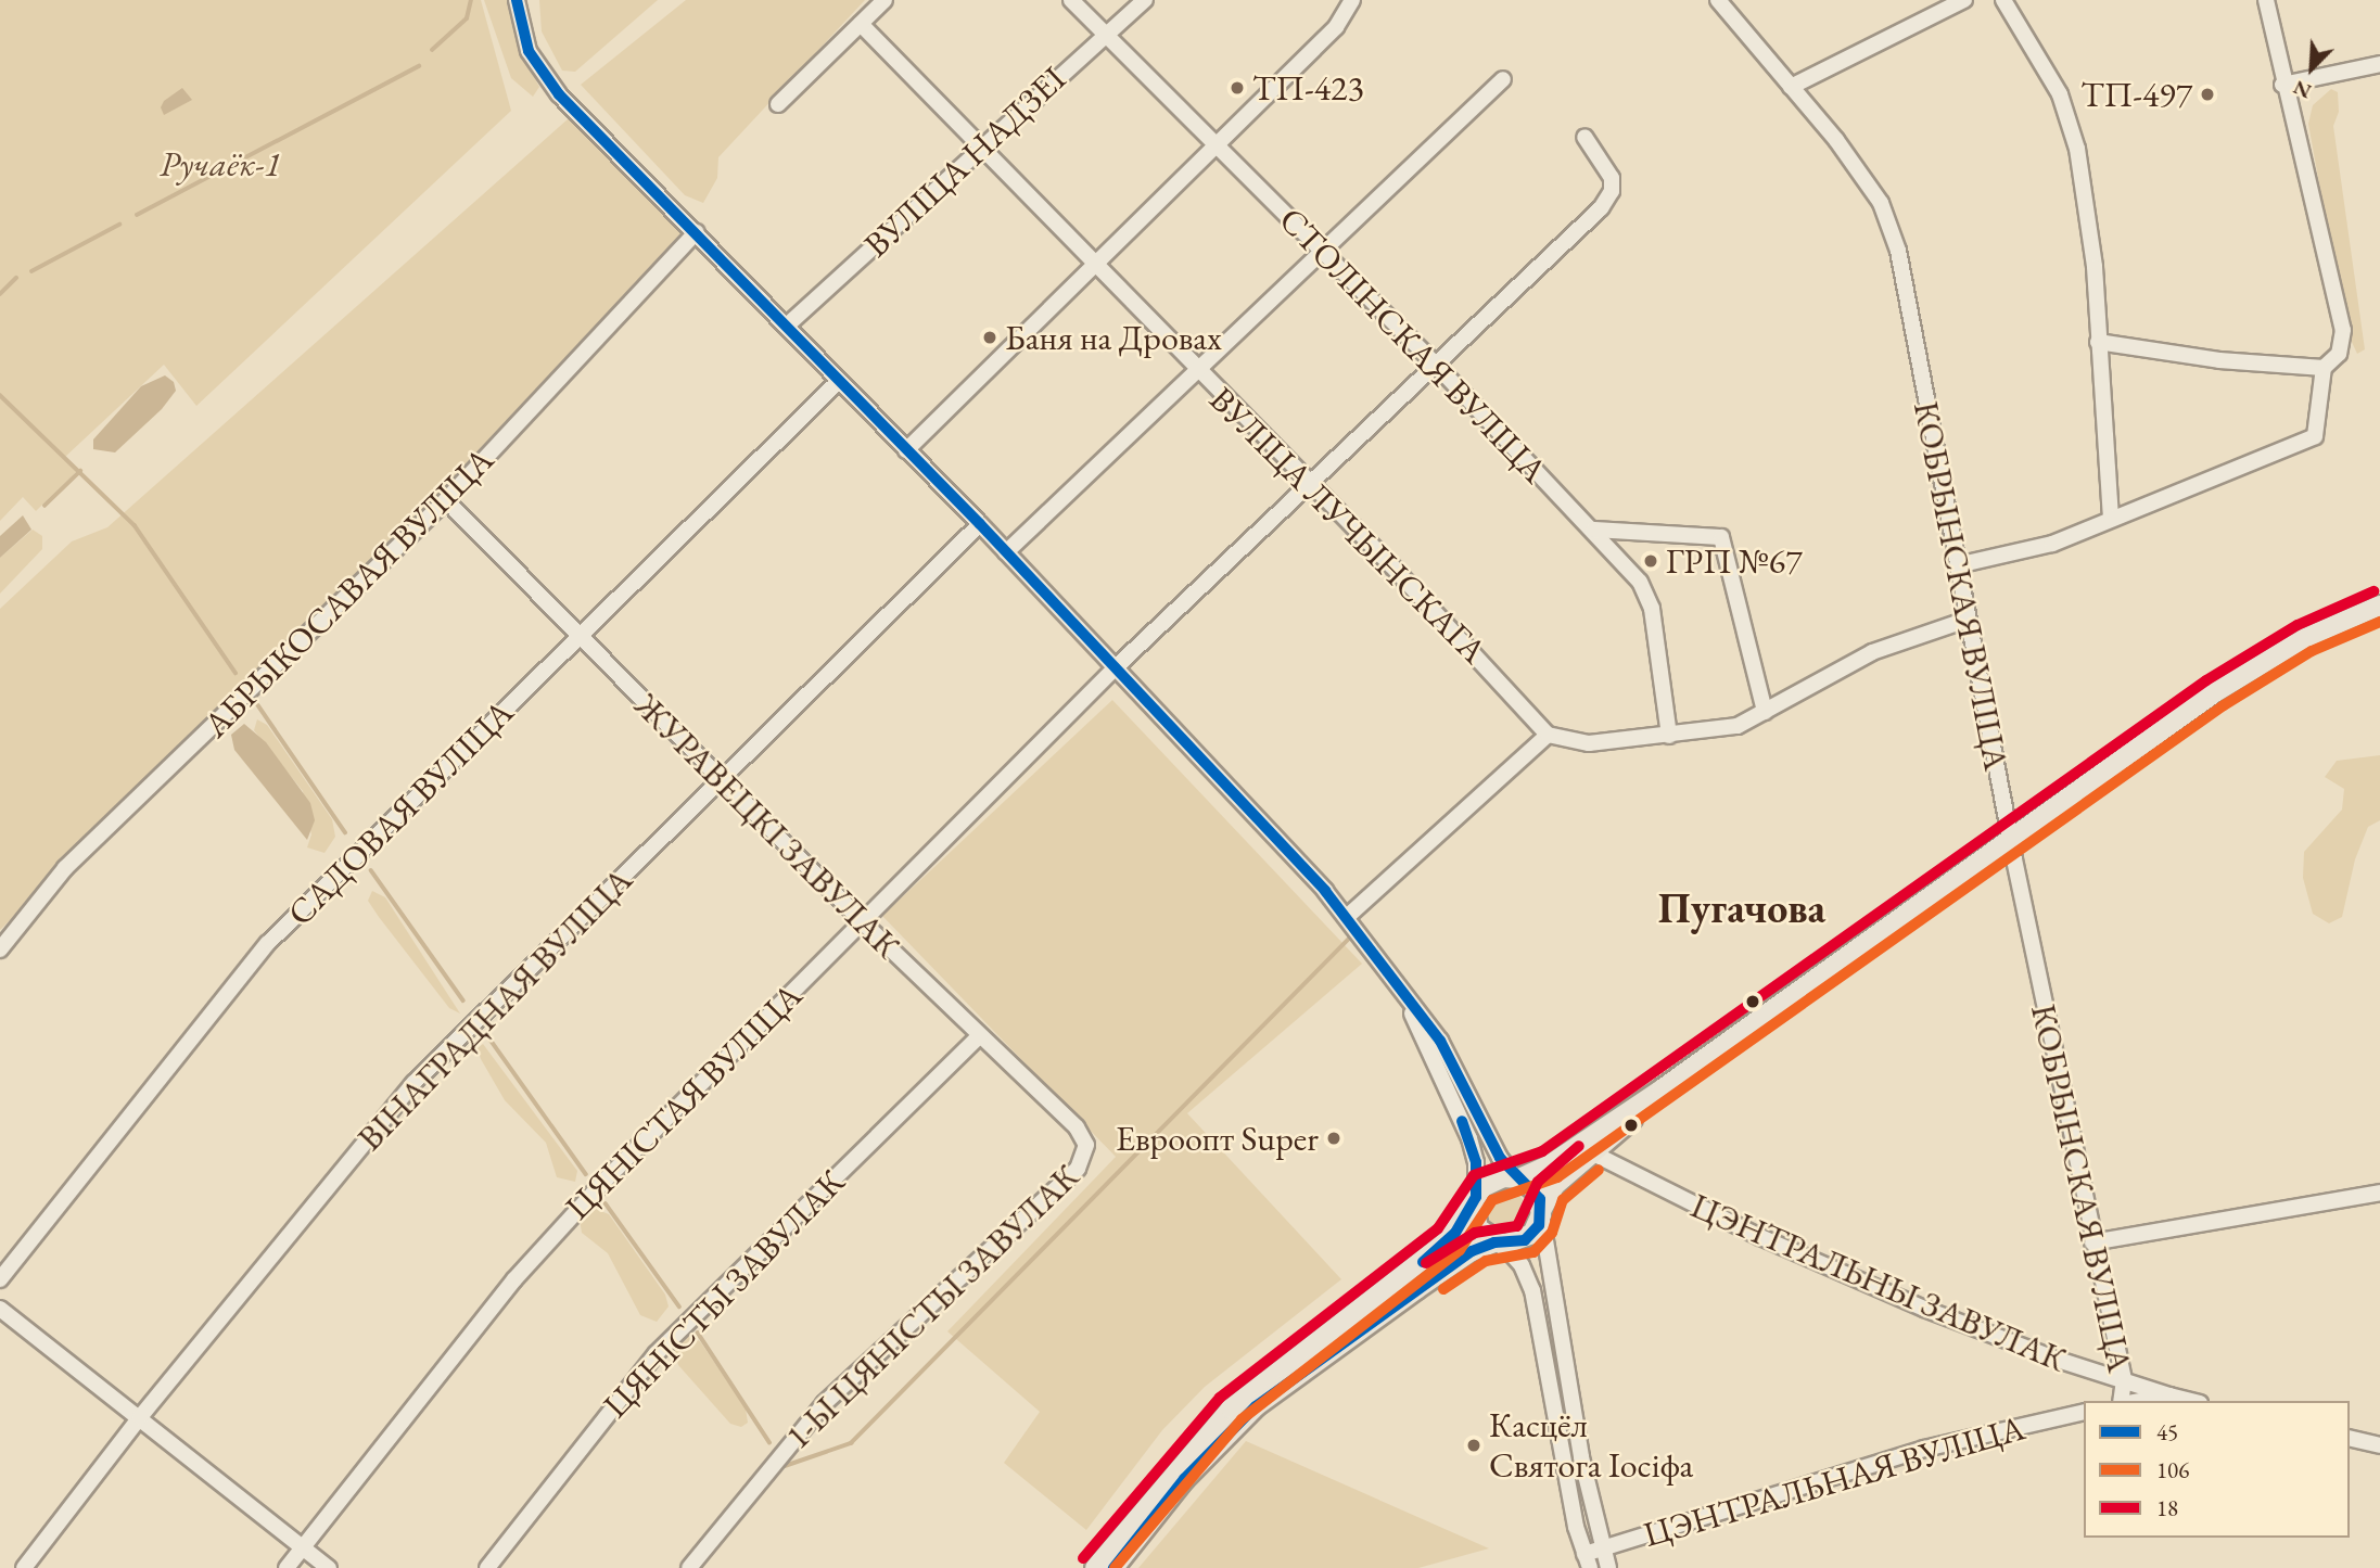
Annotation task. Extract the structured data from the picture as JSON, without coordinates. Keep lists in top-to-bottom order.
{
  "streets": {
    "street": [
      "ВУЛІЦА НАДЗЕІ",
      "СТОЛІНСКАЯ ВУЛІЦА",
      "ВУЛІЦА ЛУЧЫНСКАГА",
      "КОБРЫНСКАЯ ВУЛІЦА",
      "АБРЫКОСАВАЯ ВУЛІЦА",
      "САДОВАЯ ВУЛІЦА",
      "ЖУРАВЕЦКІ ЗАВУЛАК",
      "ВІНАГРАДНАЯ ВУЛІЦА",
      "ЦЯНІСТАЯ ВУЛІЦА",
      "ЦЭНТРАЛЬНЫ ЗАВУЛАК",
      "ЦЯНІСТЫ ЗАВУЛАК",
      "1-Ы ЦЯНІСТЫ ЗАВУЛАК",
      "ЦЭНТРАЛЬНАЯ ВУЛІЦА"
    ]
  },
  "crossings": [
    ["ВУЛІЦА НАДЗЕІ", "СТОЛІНСКАЯ ВУЛІЦА"],
    ["ВУЛІЦА НАДЗЕІ", "ВУЛІЦА ЛУЧЫНСКАГА"],
    ["СТОЛІНСКАЯ ВУЛІЦА", "ЦЯНІСТАЯ ВУЛІЦА"],
    ["ВУЛІЦА ЛУЧЫНСКАГА", "ЦЯНІСТАЯ ВУЛІЦА"],
    ["КОБРЫНСКАЯ ВУЛІЦА", "ЦЭНТРАЛЬНЫ ЗАВУЛАК"],
    ["АБРЫКОСАВАЯ ВУЛІЦА", "ЖУРАВЕЦКІ ЗАВУЛАК"],
    ["САДОВАЯ ВУЛІЦА", "ЖУРАВЕЦКІ ЗАВУЛАК"],
    ["ЖУРАВЕЦКІ ЗАВУЛАК", "ВІНАГРАДНАЯ ВУЛІЦА"],
    ["ЖУРАВЕЦКІ ЗАВУЛАК", "ЦЯНІСТАЯ ВУЛІЦА"],
    ["ЖУРАВЕЦКІ ЗАВУЛАК", "ЦЯНІСТЫ ЗАВУЛАК"],
    ["ЖУРАВЕЦКІ ЗАВУЛАК", "1-Ы ЦЯНІСТЫ ЗАВУЛАК"]
  ],
  "districts": ["Пугачова"],
  "parks": ["Ручаёк-1"],
  "places": [
    "ТП-423",
    "ТП-497",
    "Баня на Дровах",
    "ГРП №67",
    "Евроопт Super",
    "Касцёл Святога Іосіфа"
  ],
  "lines": ["transit line 45", "transit line 18", "transit line 106"],
  "legend": ["45", "106", "18"],
  "north": "bottom left"
}
